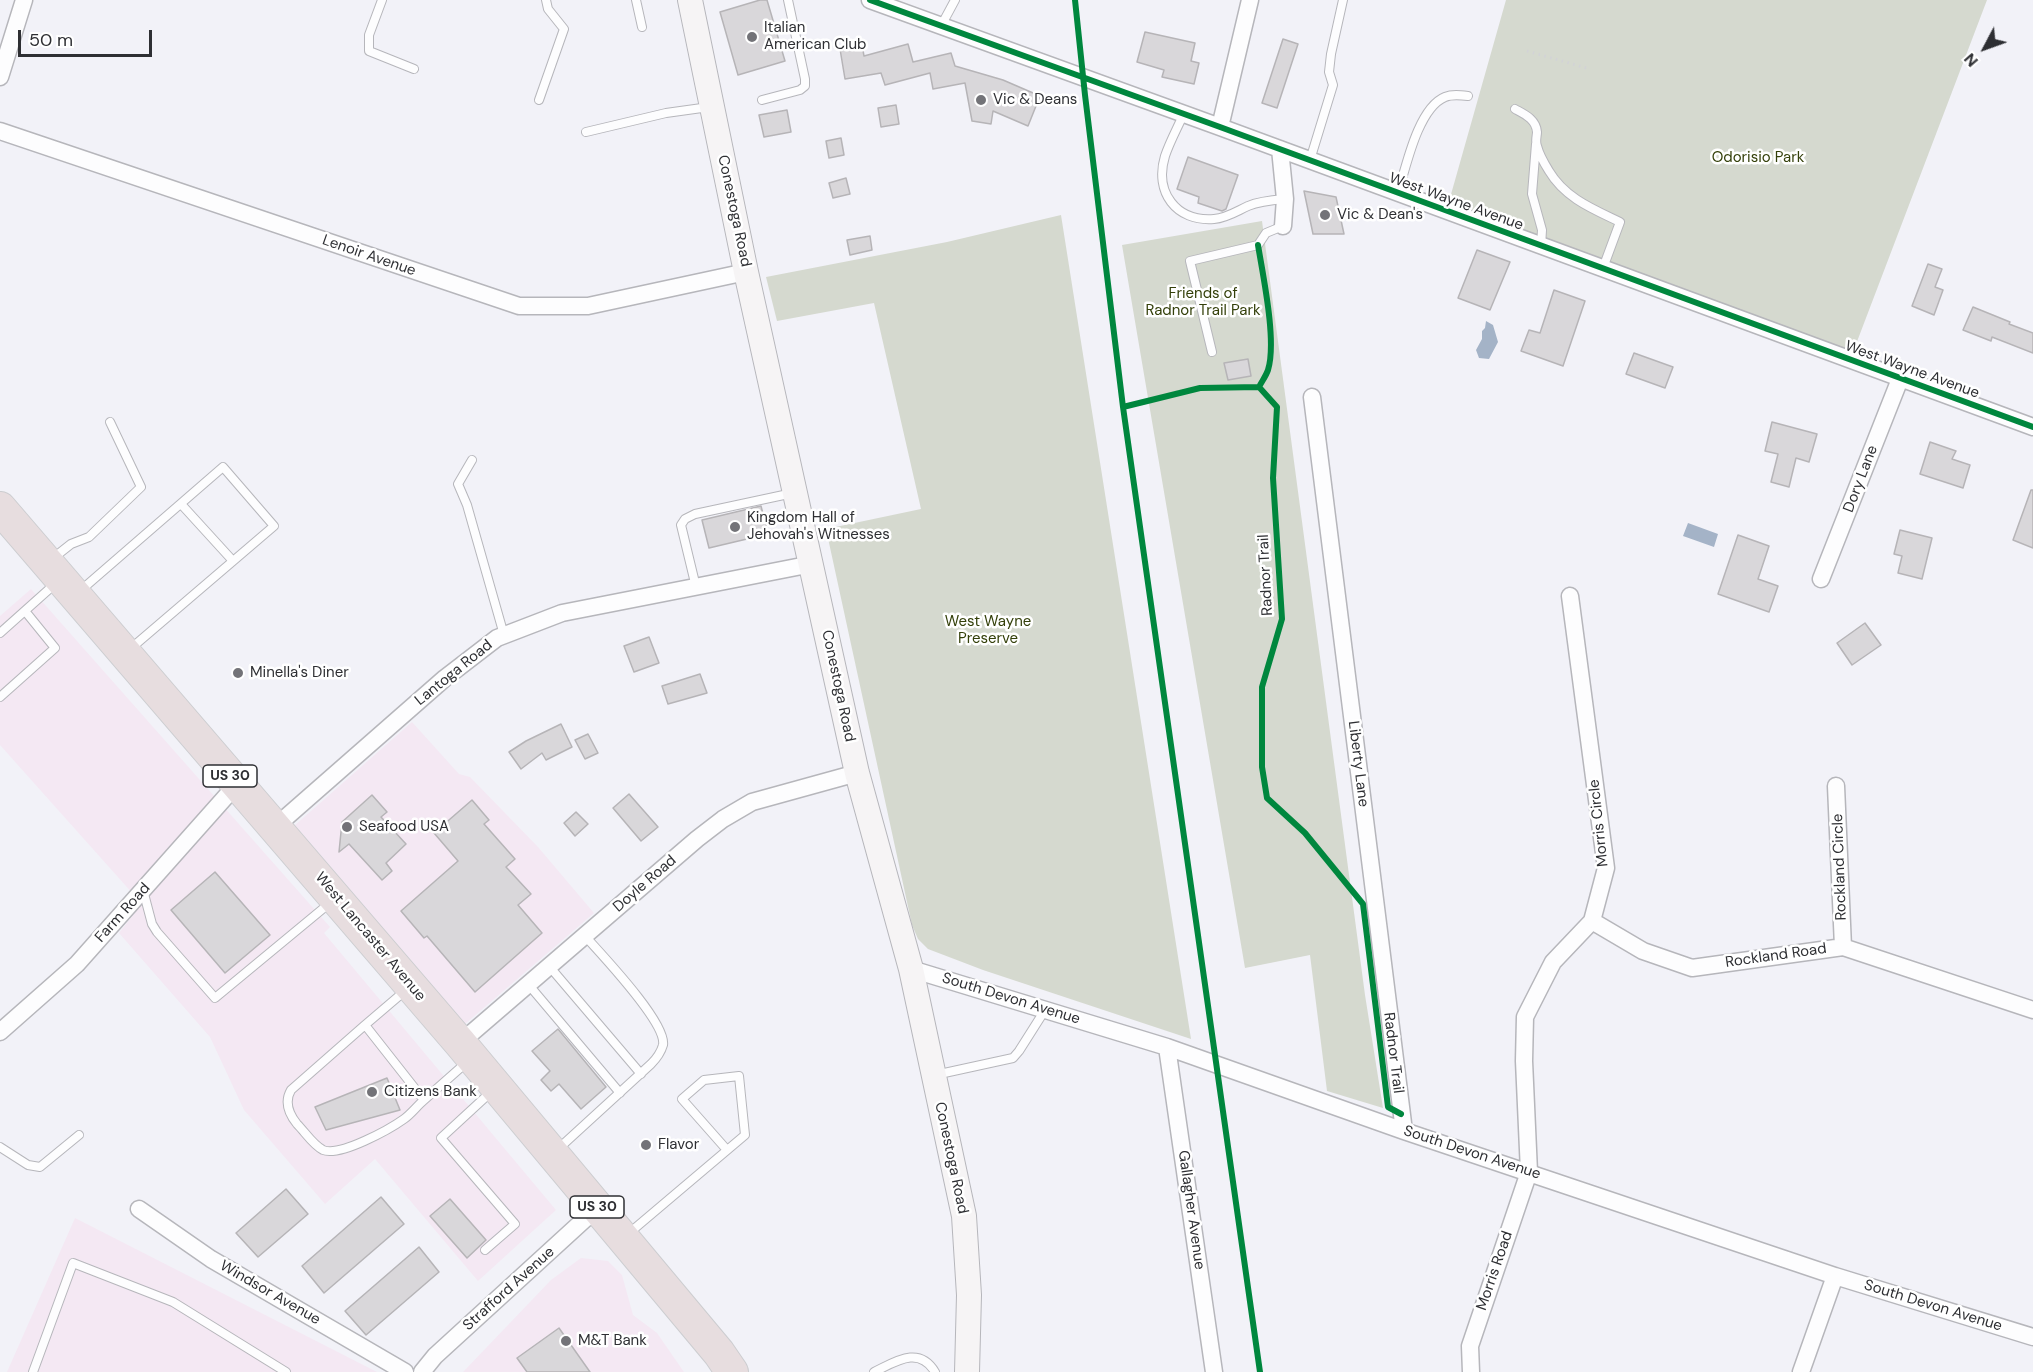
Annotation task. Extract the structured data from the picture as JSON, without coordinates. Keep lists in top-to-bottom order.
{
  "streets": {
    "highway": ["US 30", "West Lancaster Avenue"],
    "main road": ["Conestoga Road"],
    "street": [
      "West Wayne Avenue",
      "Lenoir Avenue",
      "Dory Lane",
      "Lantoga Road",
      "Liberty Lane",
      "Morris Circle",
      "Rockland Circle",
      "Doyle Road",
      "Farm Road",
      "Rockland Road",
      "South Devon Avenue",
      "Gallagher Avenue",
      "Morris Road",
      "Strafford Avenue",
      "Windsor Avenue"
    ],
    "cycle path": ["Radnor Trail"]
  },
  "crossings": [
    ["West Wayne Avenue", "Dory Lane"],
    ["Conestoga Road", "Lenoir Avenue"],
    ["Conestoga Road", "Lantoga Road"],
    ["Conestoga Road", "Doyle Road"],
    ["Conestoga Road", "South Devon Avenue"],
    ["Lantoga Road", "West Lancaster Avenue"],
    ["Liberty Lane", "South Devon Avenue"],
    ["Morris Circle", "Rockland Road"],
    ["Morris Circle", "South Devon Avenue"],
    ["Morris Circle", "Morris Road"],
    ["Rockland Circle", "Rockland Road"],
    ["Doyle Road", "West Lancaster Avenue"],
    ["Farm Road", "West Lancaster Avenue"],
    ["West Lancaster Avenue", "Strafford Avenue"],
    ["South Devon Avenue", "Gallagher Avenue"],
    ["South Devon Avenue", "Morris Road"]
  ],
  "parks": ["Odorisio Park", "Friends of Radnor Trail Park", "West Wayne Preserve"],
  "places": [
    "Italian American Club",
    "Vic & Deans",
    "Vic & Dean's",
    "Kingdom Hall of Jehovah's Witnesses",
    "Minella's Diner",
    "Seafood USA",
    "Citizens Bank",
    "Flavor",
    "M&T Bank"
  ],
  "scale_bar": "50 m",
  "north": "bottom left"
}
